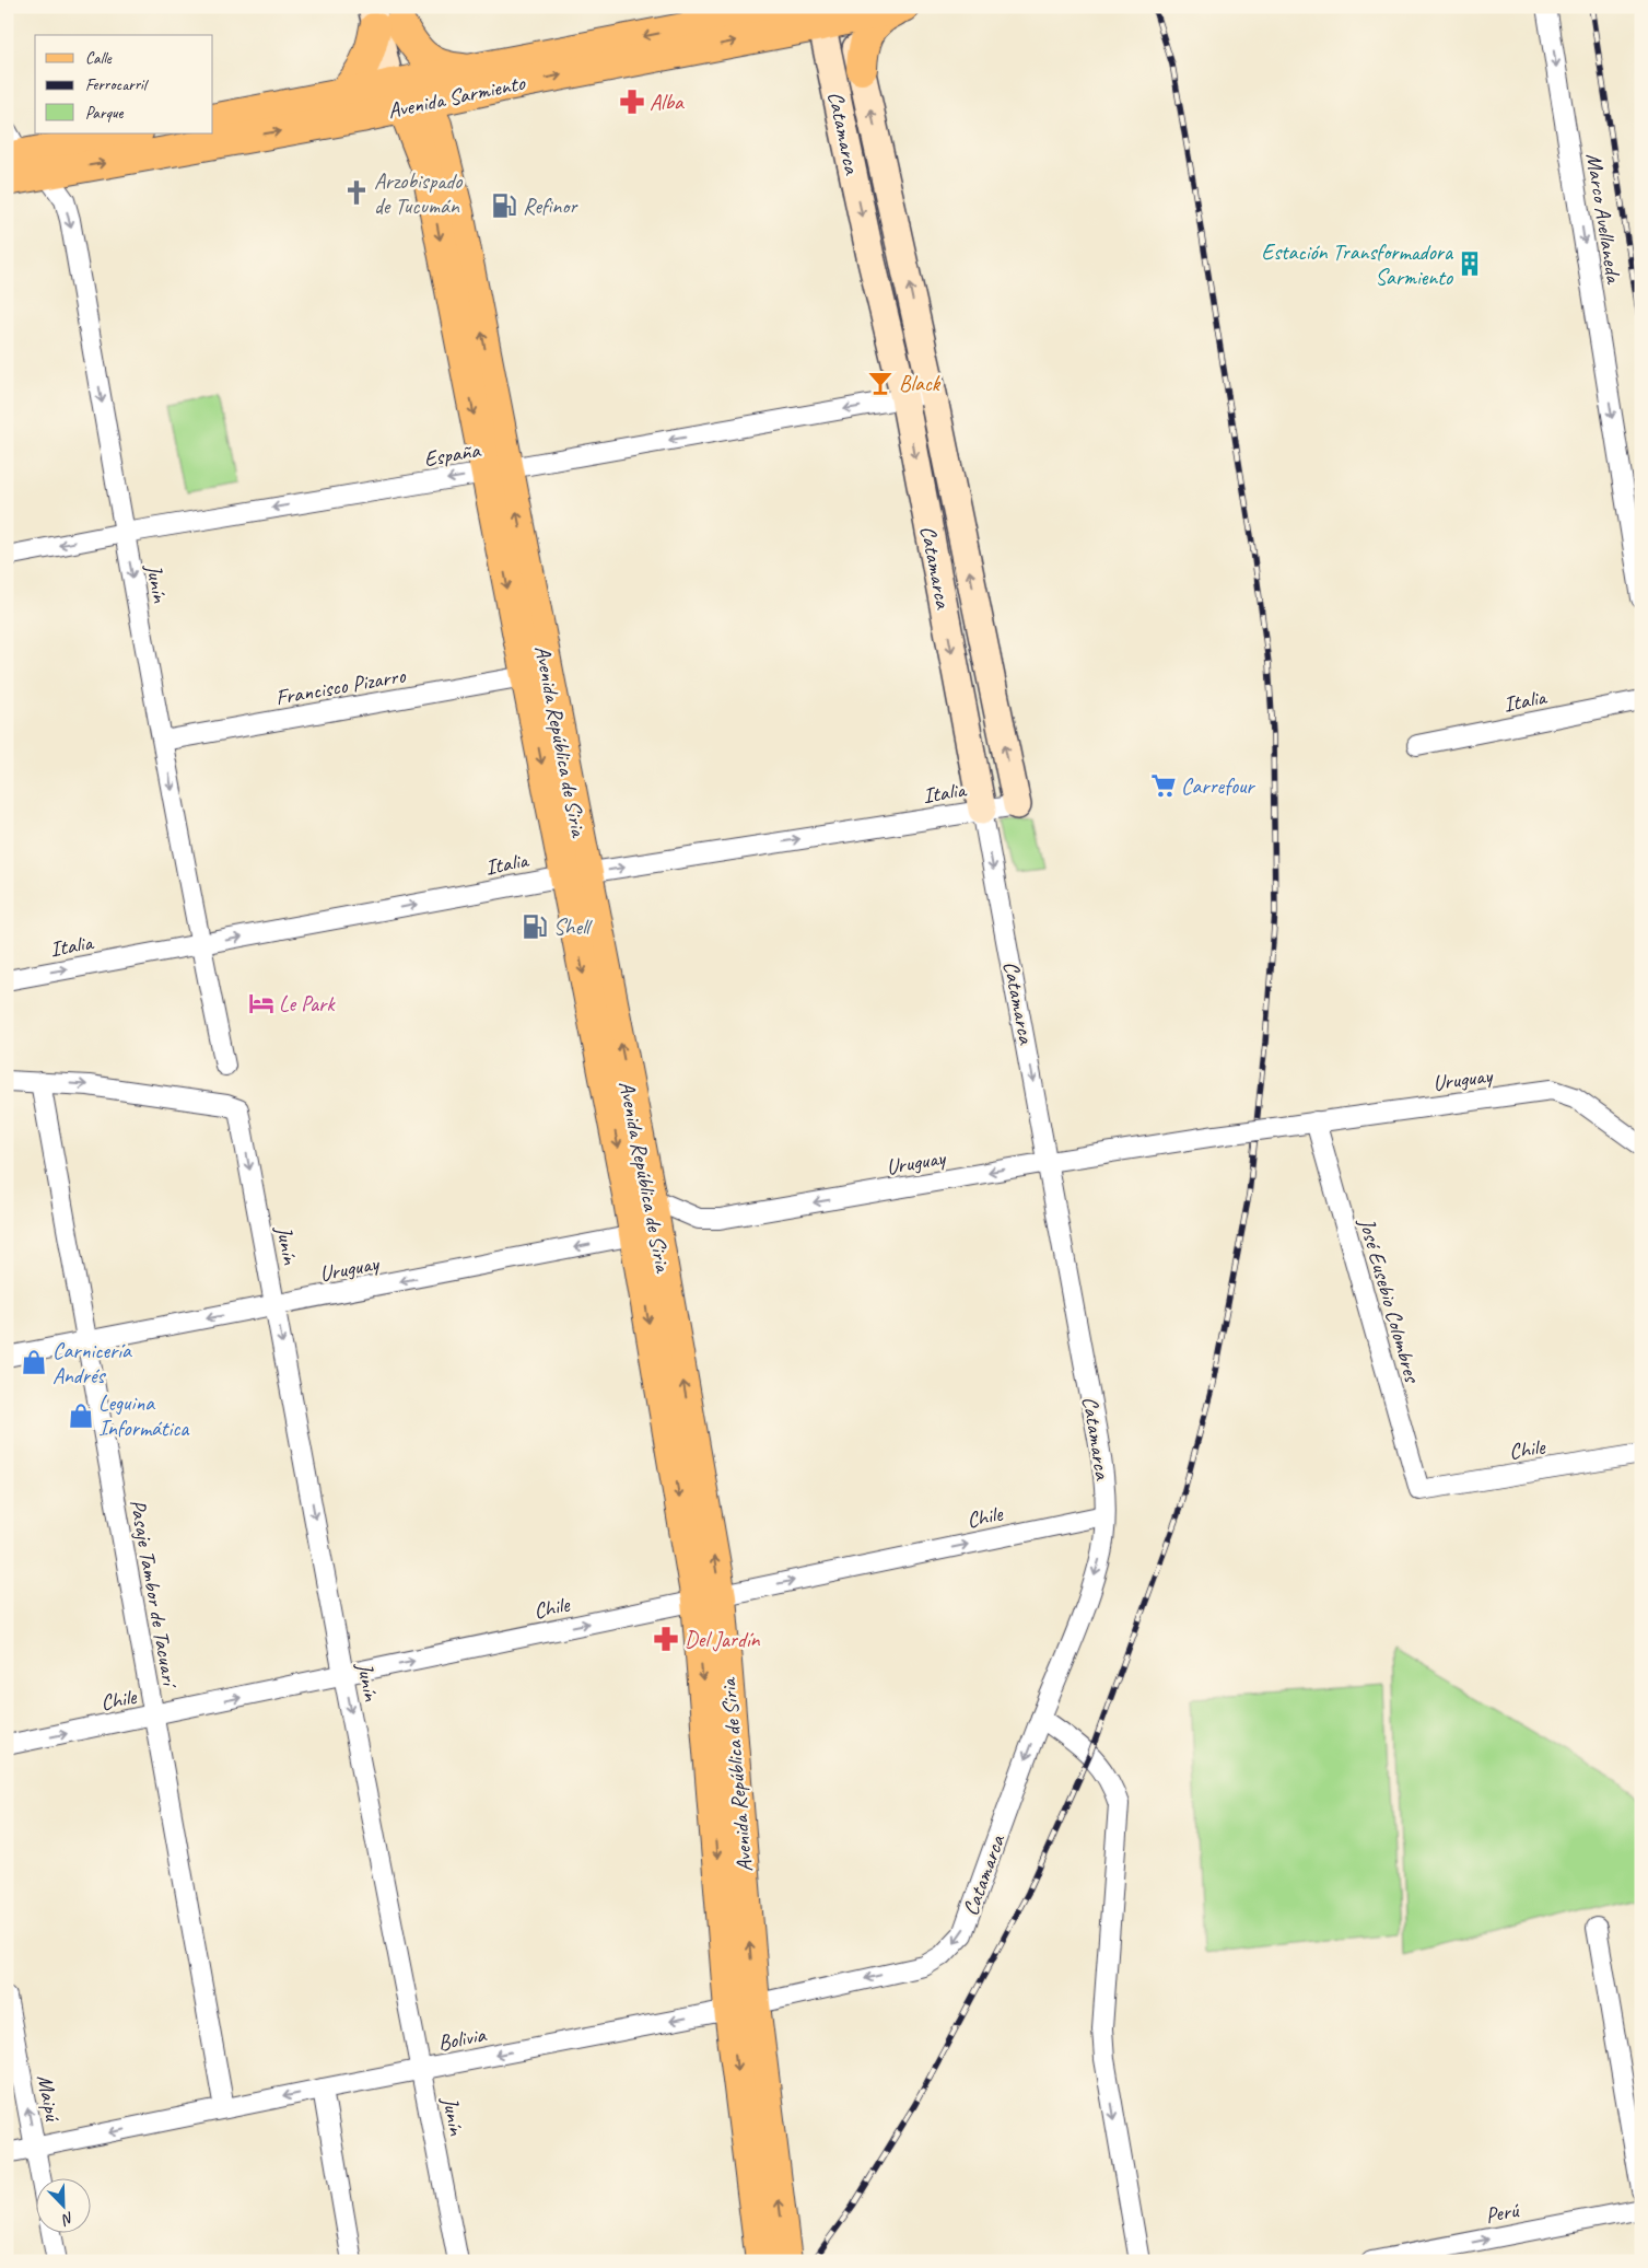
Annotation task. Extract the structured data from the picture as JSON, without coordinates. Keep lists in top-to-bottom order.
{
  "streets": {
    "main road": ["Avenida Sarmiento", "Catamarca", "Avenida República de Siria"],
    "street": [
      "Marco Avellaneda",
      "España",
      "Junín",
      "Francisco Pizarro",
      "Italia",
      "Uruguay",
      "José Eusebio Colombres",
      "Chile",
      "Pasaje Tambor de Tacuarí",
      "Bolivia",
      "Maipú",
      "Perú"
    ]
  },
  "crossings": [
    ["Avenida Sarmiento", "Catamarca"],
    ["Avenida Sarmiento", "Junín"],
    ["Avenida Sarmiento", "Avenida República de Siria"],
    ["Catamarca", "España"],
    ["Catamarca", "Italia"],
    ["Catamarca", "Uruguay"],
    ["Catamarca", "Chile"],
    ["Catamarca", "Bolivia"],
    ["España", "Junín"],
    ["España", "Avenida República de Siria"],
    ["Junín", "Francisco Pizarro"],
    ["Junín", "Italia"],
    ["Junín", "Uruguay"],
    ["Junín", "Chile"],
    ["Junín", "Pasaje Tambor de Tacuarí"],
    ["Junín", "Bolivia"],
    ["Francisco Pizarro", "Avenida República de Siria"],
    ["Italia", "Avenida República de Siria"],
    ["Avenida República de Siria", "Uruguay"],
    ["Avenida República de Siria", "Chile"],
    ["Avenida República de Siria", "Bolivia"],
    ["Uruguay", "José Eusebio Colombres"],
    ["Uruguay", "Pasaje Tambor de Tacuarí"],
    ["José Eusebio Colombres", "Chile"],
    ["Chile", "Pasaje Tambor de Tacuarí"],
    ["Pasaje Tambor de Tacuarí", "Bolivia"],
    ["Bolivia", "Maipú"]
  ],
  "one_way": [
    "Marco Avellaneda",
    "España",
    "Junín",
    "Italia",
    "Uruguay",
    "Chile",
    "Bolivia",
    "Maipú",
    "Perú"
  ],
  "places": {
    "pharmacy": ["Alba", "Del Jardín"],
    "church": ["Arzobispado de Tucumán"],
    "fuel station": ["Refinor", "Shell"],
    "building": ["Estación Transformadora Sarmiento"],
    "bar": ["Black"],
    "supermarket": ["Carrefour"],
    "hotel": ["Le Park"],
    "shop": ["Carnicería Andrés", "Leguina Informática"]
  },
  "legend": ["Calle", "Ferrocarril", "Parque"],
  "north": "bottom right"
}
